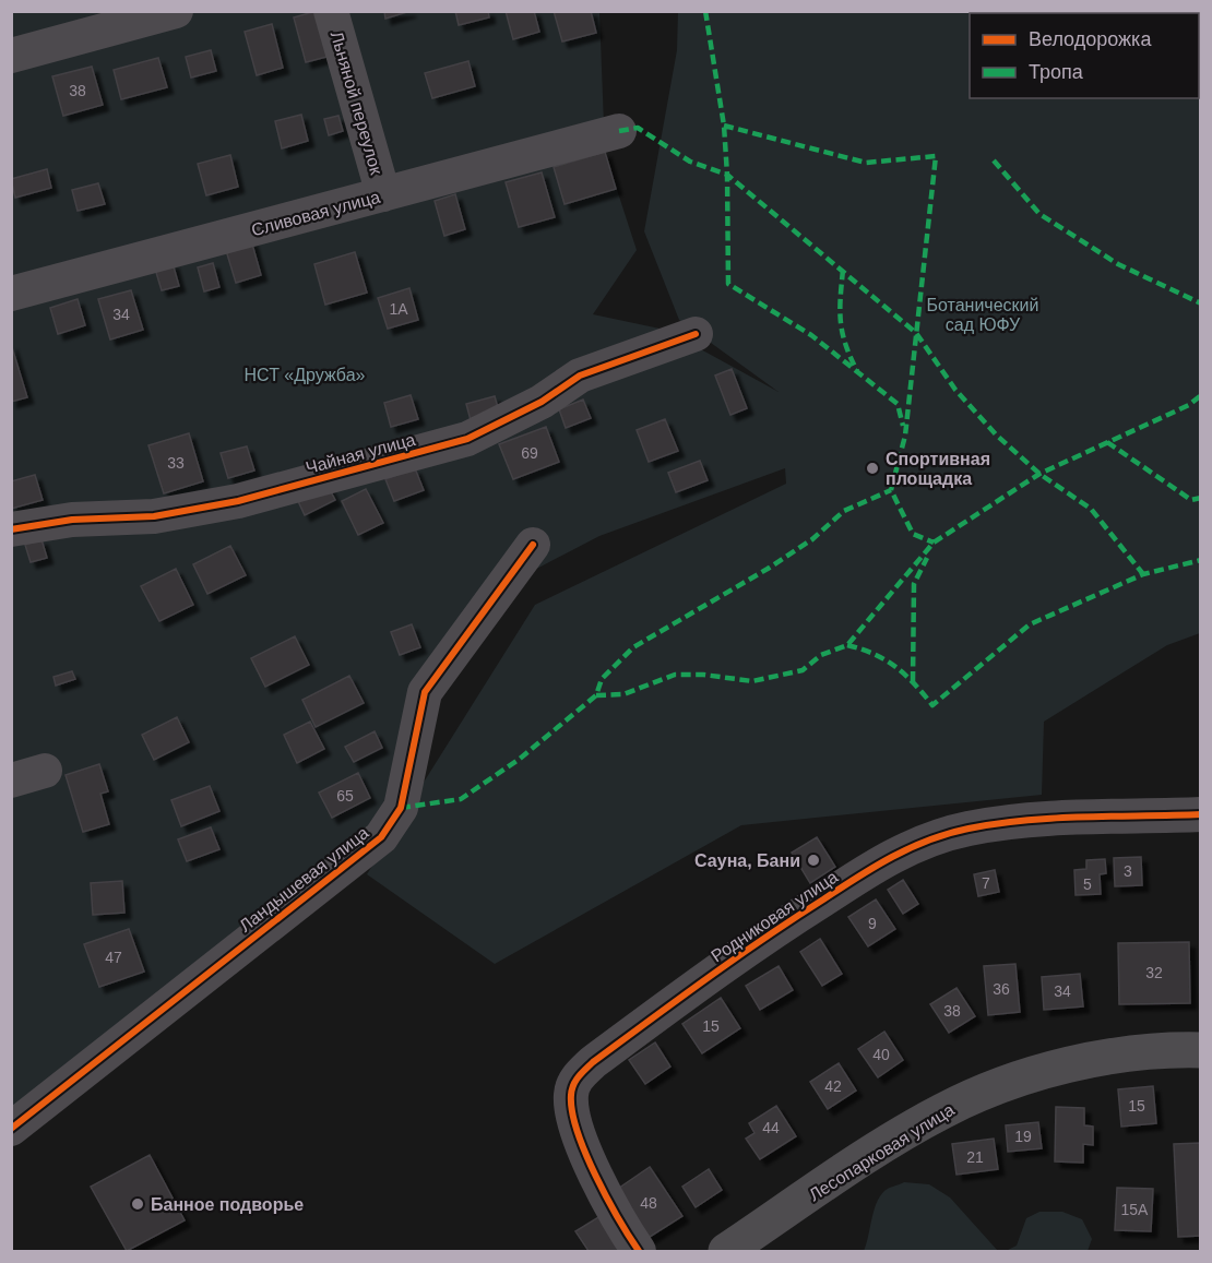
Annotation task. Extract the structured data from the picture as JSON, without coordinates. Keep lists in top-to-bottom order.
{
  "streets": {
    "main road": ["Лесопарковая улица"],
    "street": [
      "Льняной переулок",
      "Сливовая улица",
      "Чайная улица",
      "Ландышевая улица",
      "Родниковая улица"
    ]
  },
  "crossings": [
    ["Льняной переулок", "Сливовая улица"]
  ],
  "parks": ["Ботанический сад ЮФУ", "НСТ «Дружба»"],
  "places": ["Спортивная площадка", "Сауна, Бани", "Банное подворье"],
  "house_numbers": [
    "38",
    "1А",
    "34",
    "69",
    "33",
    "65",
    "3",
    "7",
    "5",
    "9",
    "47",
    "32",
    "36",
    "34",
    "38",
    "15",
    "40",
    "42",
    "15",
    "44",
    "19",
    "21",
    "48",
    "15А"
  ],
  "legend": ["Велодорожка", "Тропа"]
}
